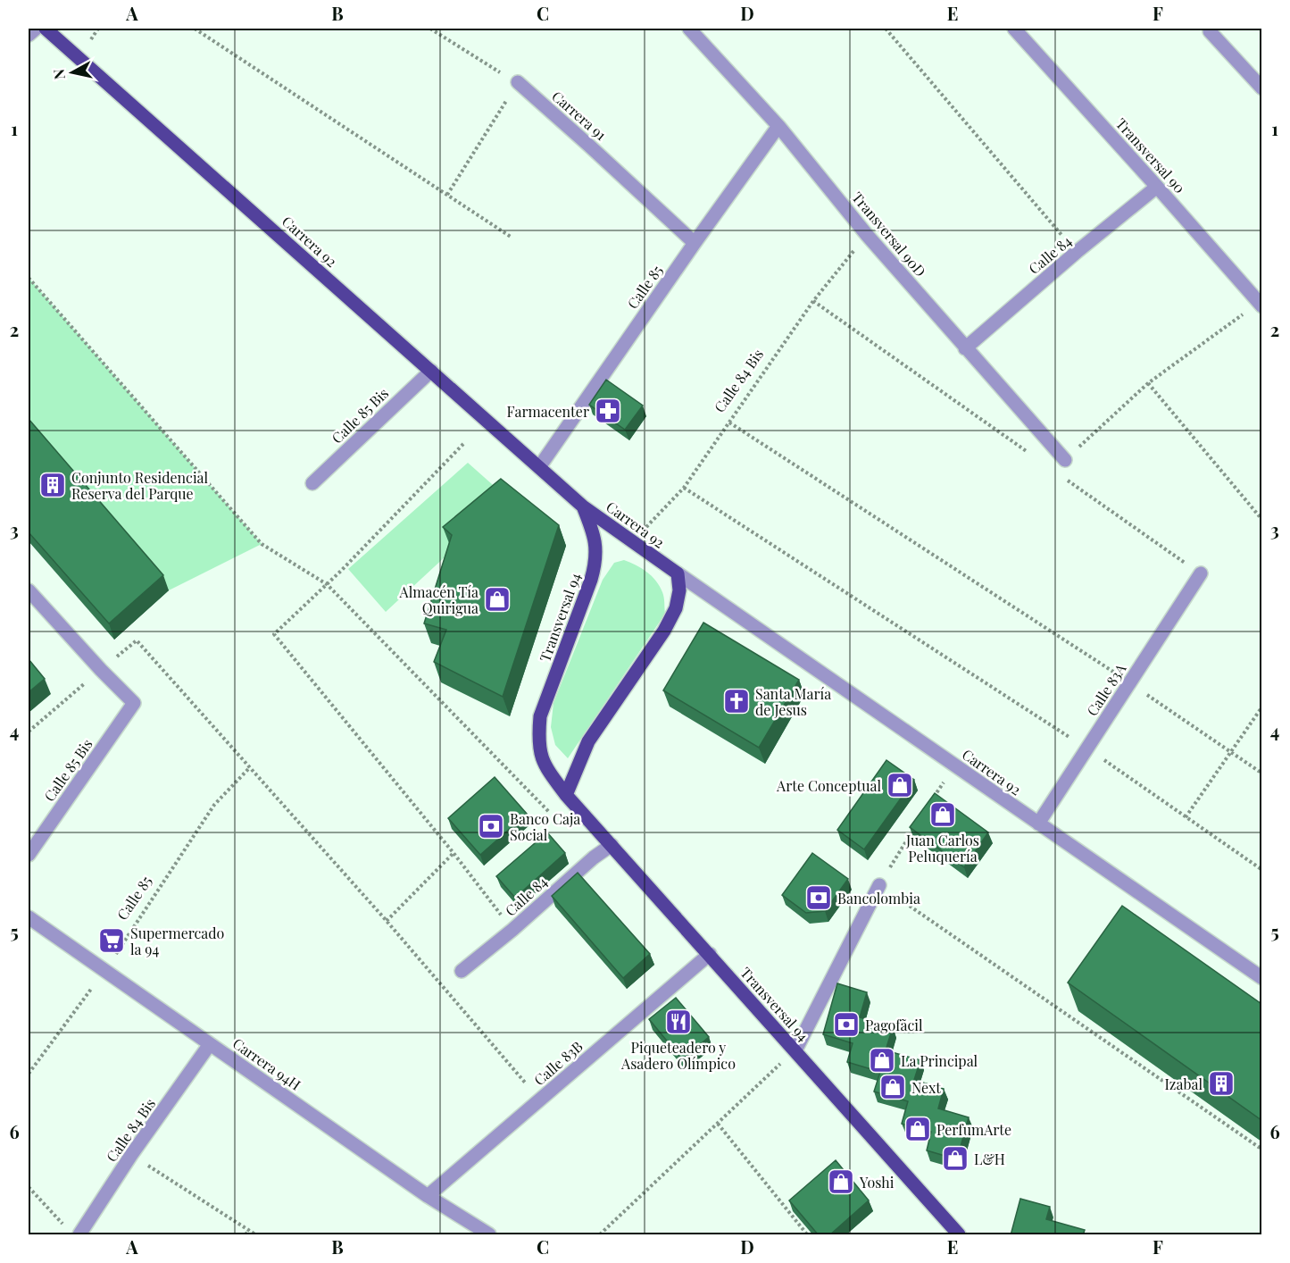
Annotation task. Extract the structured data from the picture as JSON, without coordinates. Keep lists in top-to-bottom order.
{
  "streets": {
    "main road": ["Carrera 92", "Transversal 94"],
    "street": [
      "Carrera 91",
      "Transversal 90",
      "Transversal 90D",
      "Calle 84",
      "Calle 85",
      "Calle 84 Bis",
      "Calle 85 Bis",
      "Calle 83A",
      "Calle 83B",
      "Carrera 94H"
    ]
  },
  "crossings": [
    ["Carrera 91", "Calle 85"],
    ["Transversal 90", "Calle 84"],
    ["Transversal 90D", "Calle 84"],
    ["Transversal 90D", "Calle 85"],
    ["Transversal 90D", "Calle 84 Bis"],
    ["Carrera 92", "Calle 85"],
    ["Carrera 92", "Calle 84 Bis"],
    ["Carrera 92", "Calle 85 Bis"],
    ["Carrera 92", "Transversal 94"],
    ["Carrera 92", "Calle 83A"],
    ["Calle 84", "Transversal 94"],
    ["Calle 85", "Carrera 94H"],
    ["Calle 84 Bis", "Carrera 94H"],
    ["Transversal 94", "Calle 83B"],
    ["Calle 83B", "Carrera 94H"]
  ],
  "places": {
    "pharmacy": ["Farmacenter"],
    "building": ["Conjunto Residencial Reserva del Parque", "Izabal"],
    "shop": [
      "Almacén Tía Quirigua",
      "Arte Conceptual",
      "Juan Carlos Peluquería",
      "La Principal",
      "Next",
      "PerfumArte",
      "L&H",
      "Yoshi"
    ],
    "church": ["Santa María de Jesus"],
    "bank": ["Banco Caja Social", "Bancolombia", "Pagofãcil"],
    "supermarket": ["Supermercado la 94"],
    "restaurant": ["Piqueteadero y Asadero Olímpico"]
  },
  "north": "left",
  "grid": {
    "columns": [
      "A",
      "B",
      "C",
      "D",
      "E",
      "F"
    ],
    "rows": [
      "1",
      "2",
      "3",
      "4",
      "5",
      "6"
    ]
  }
}
